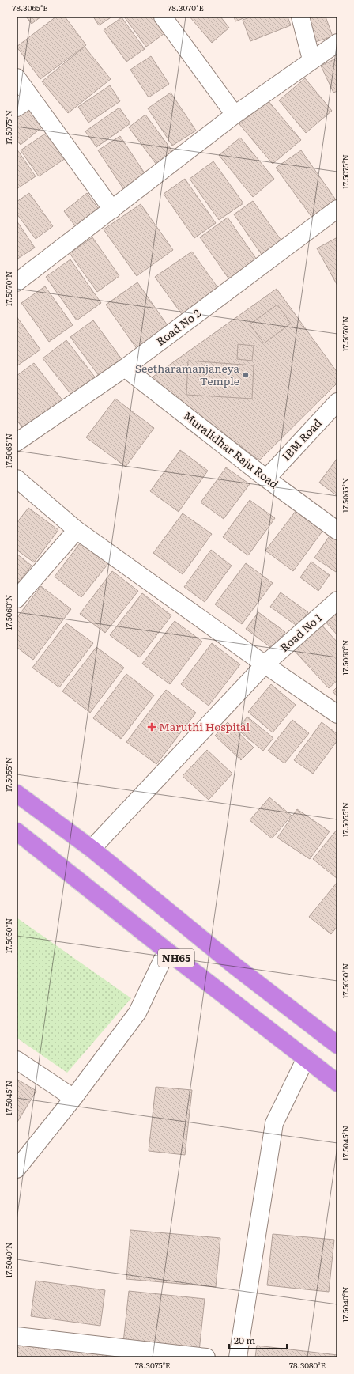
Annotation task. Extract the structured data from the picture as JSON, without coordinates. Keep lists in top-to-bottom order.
{
  "streets": {
    "highway": ["NH65"],
    "street": [
      "Road No 2",
      "IBM Road",
      "Muralidhar Raju Road",
      "Road No 1"
    ]
  },
  "crossings": [
    ["Road No 2", "Muralidhar Raju Road"],
    ["IBM Road", "Muralidhar Raju Road"],
    ["Road No 1", "NH65"]
  ],
  "places": {
    "other": ["Seetharamanjaneya Temple"],
    "health": ["Maruthi Hospital"]
  },
  "scale_bar": "20 m",
  "coordinates": [
    "78.3065°E",
    "78.3070°E",
    "17.5075°N",
    "17.5070°N",
    "17.5065°N",
    "17.5060°N",
    "17.5055°N",
    "17.5050°N",
    "17.5045°N",
    "17.5040°N",
    "78.3075°E",
    "78.3080°E"
  ]
}
